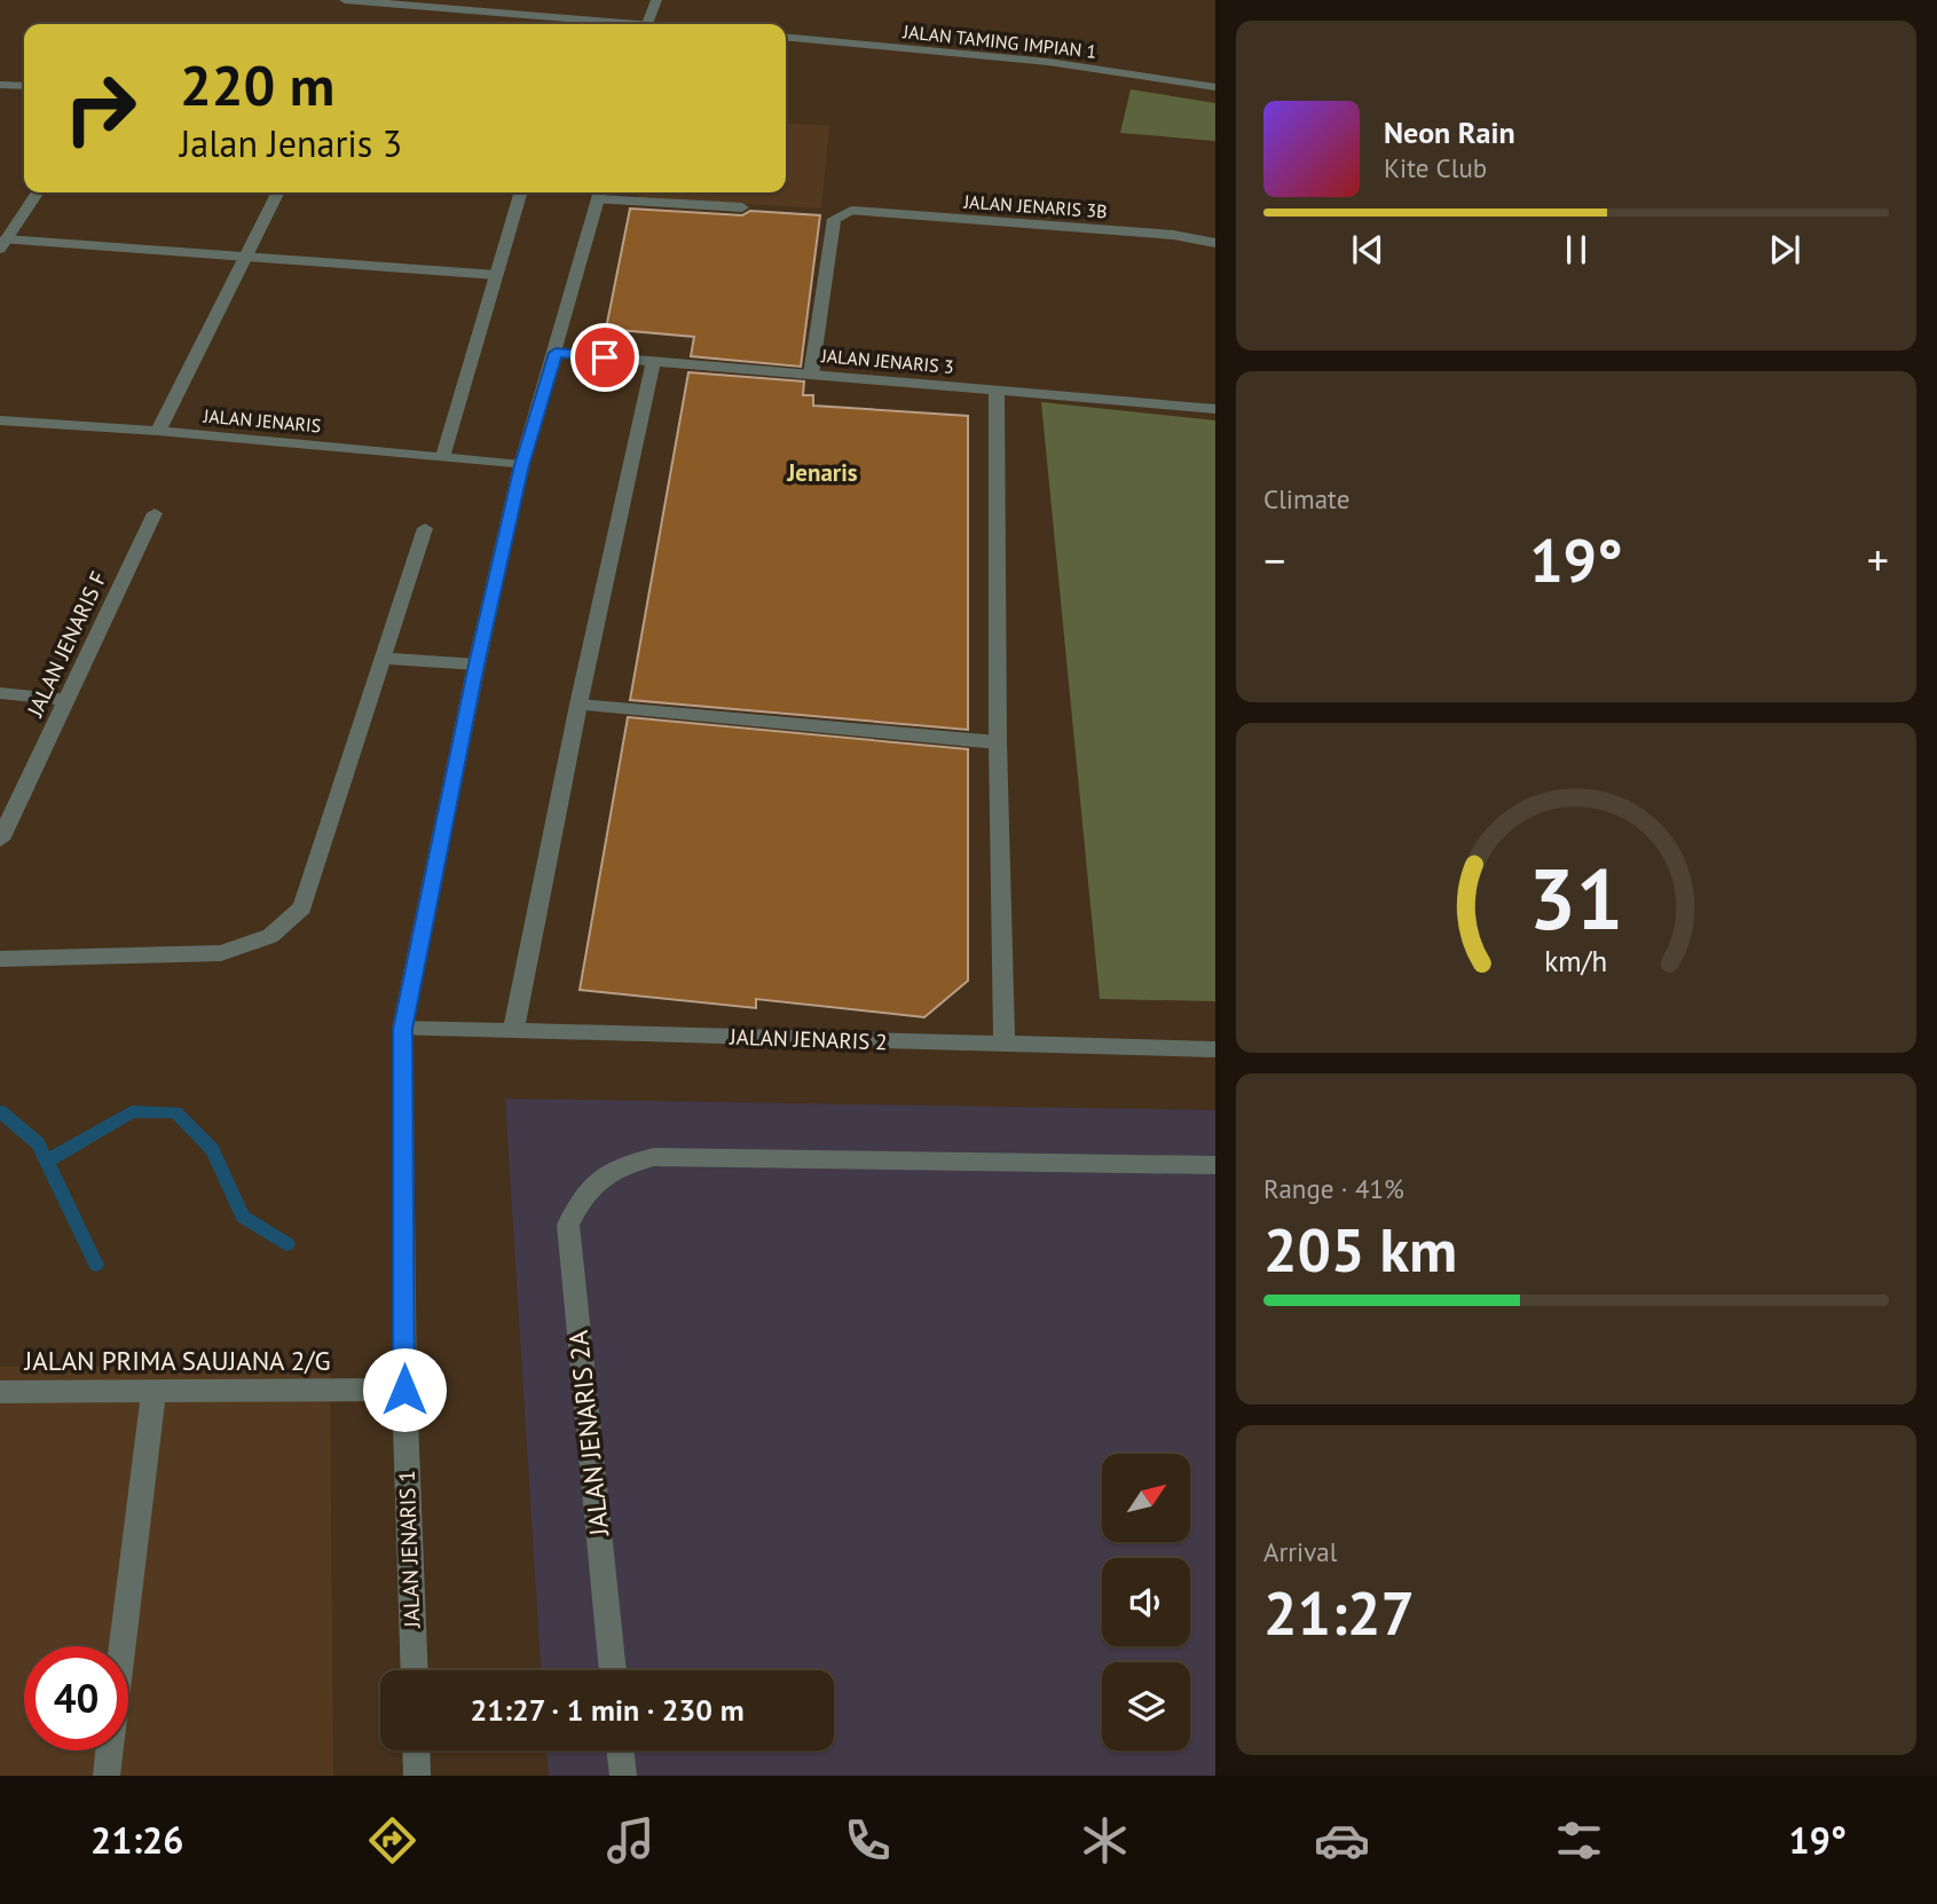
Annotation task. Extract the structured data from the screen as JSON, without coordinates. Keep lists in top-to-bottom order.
{
  "streets": {
    "street": [
      "JALAN TAMING IMPIAN 1",
      "JALAN JENARIS 3B",
      "JALAN JENARIS 3",
      "JALAN JENARIS",
      "JALAN JENARIS F",
      "JALAN JENARIS 2",
      "JALAN PRIMA SAUJANA 2/G",
      "JALAN JENARIS 2A",
      "JALAN JENARIS 1"
    ]
  },
  "crossings": [
    ["JALAN JENARIS 3B", "JALAN JENARIS 3"],
    ["JALAN JENARIS 3", "JALAN JENARIS 1"],
    ["JALAN JENARIS", "JALAN JENARIS 1"],
    ["JALAN JENARIS 2", "JALAN JENARIS 1"],
    ["JALAN PRIMA SAUJANA 2/G", "JALAN JENARIS 1"]
  ],
  "districts": ["Jenaris"],
  "north": "top right",
  "page": {
    "turn": ["220 m", "Jalan Jenaris 3"],
    "song": ["Neon Rain", "Kite Club"],
    "tile": [
      "Climate",
      ["Range · 41%", "205 km"],
      ["Arrival", "21:27"]
    ],
    "heat": ["−", "19°", "+"],
    "limit": "40",
    "trip": "21:27 · 1 min · 230 m",
    "tabs": ["21:26", "19°"],
    "gauge": ["31", "km/h"]
  }
}
